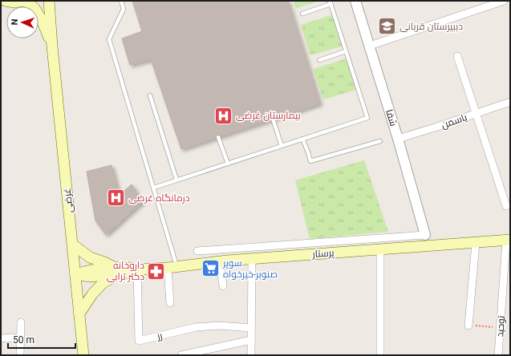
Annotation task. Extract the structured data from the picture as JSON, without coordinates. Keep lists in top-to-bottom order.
{
  "streets": {
    "main road": ["غرضی", "پرستار"],
    "street": [
      "شفا",
      "یاسمن",
      "توحید",
      "رز"
    ]
  },
  "crossings": [
    ["شفا", "یاسمن"],
    ["پرستار", "توحید"],
    ["پرستار", "رز"]
  ],
  "places": {
    "school or university": ["دببیرستان قربانی"],
    "hospital": ["بیمارستان غرضی", "درمانگاه غرضی"],
    "supermarket": ["سوپر صنوبر-خیرخواه"],
    "pharmacy": ["داروخانه دکتر ترابی"]
  },
  "scale_bar": "50 m",
  "north": "left"
}
